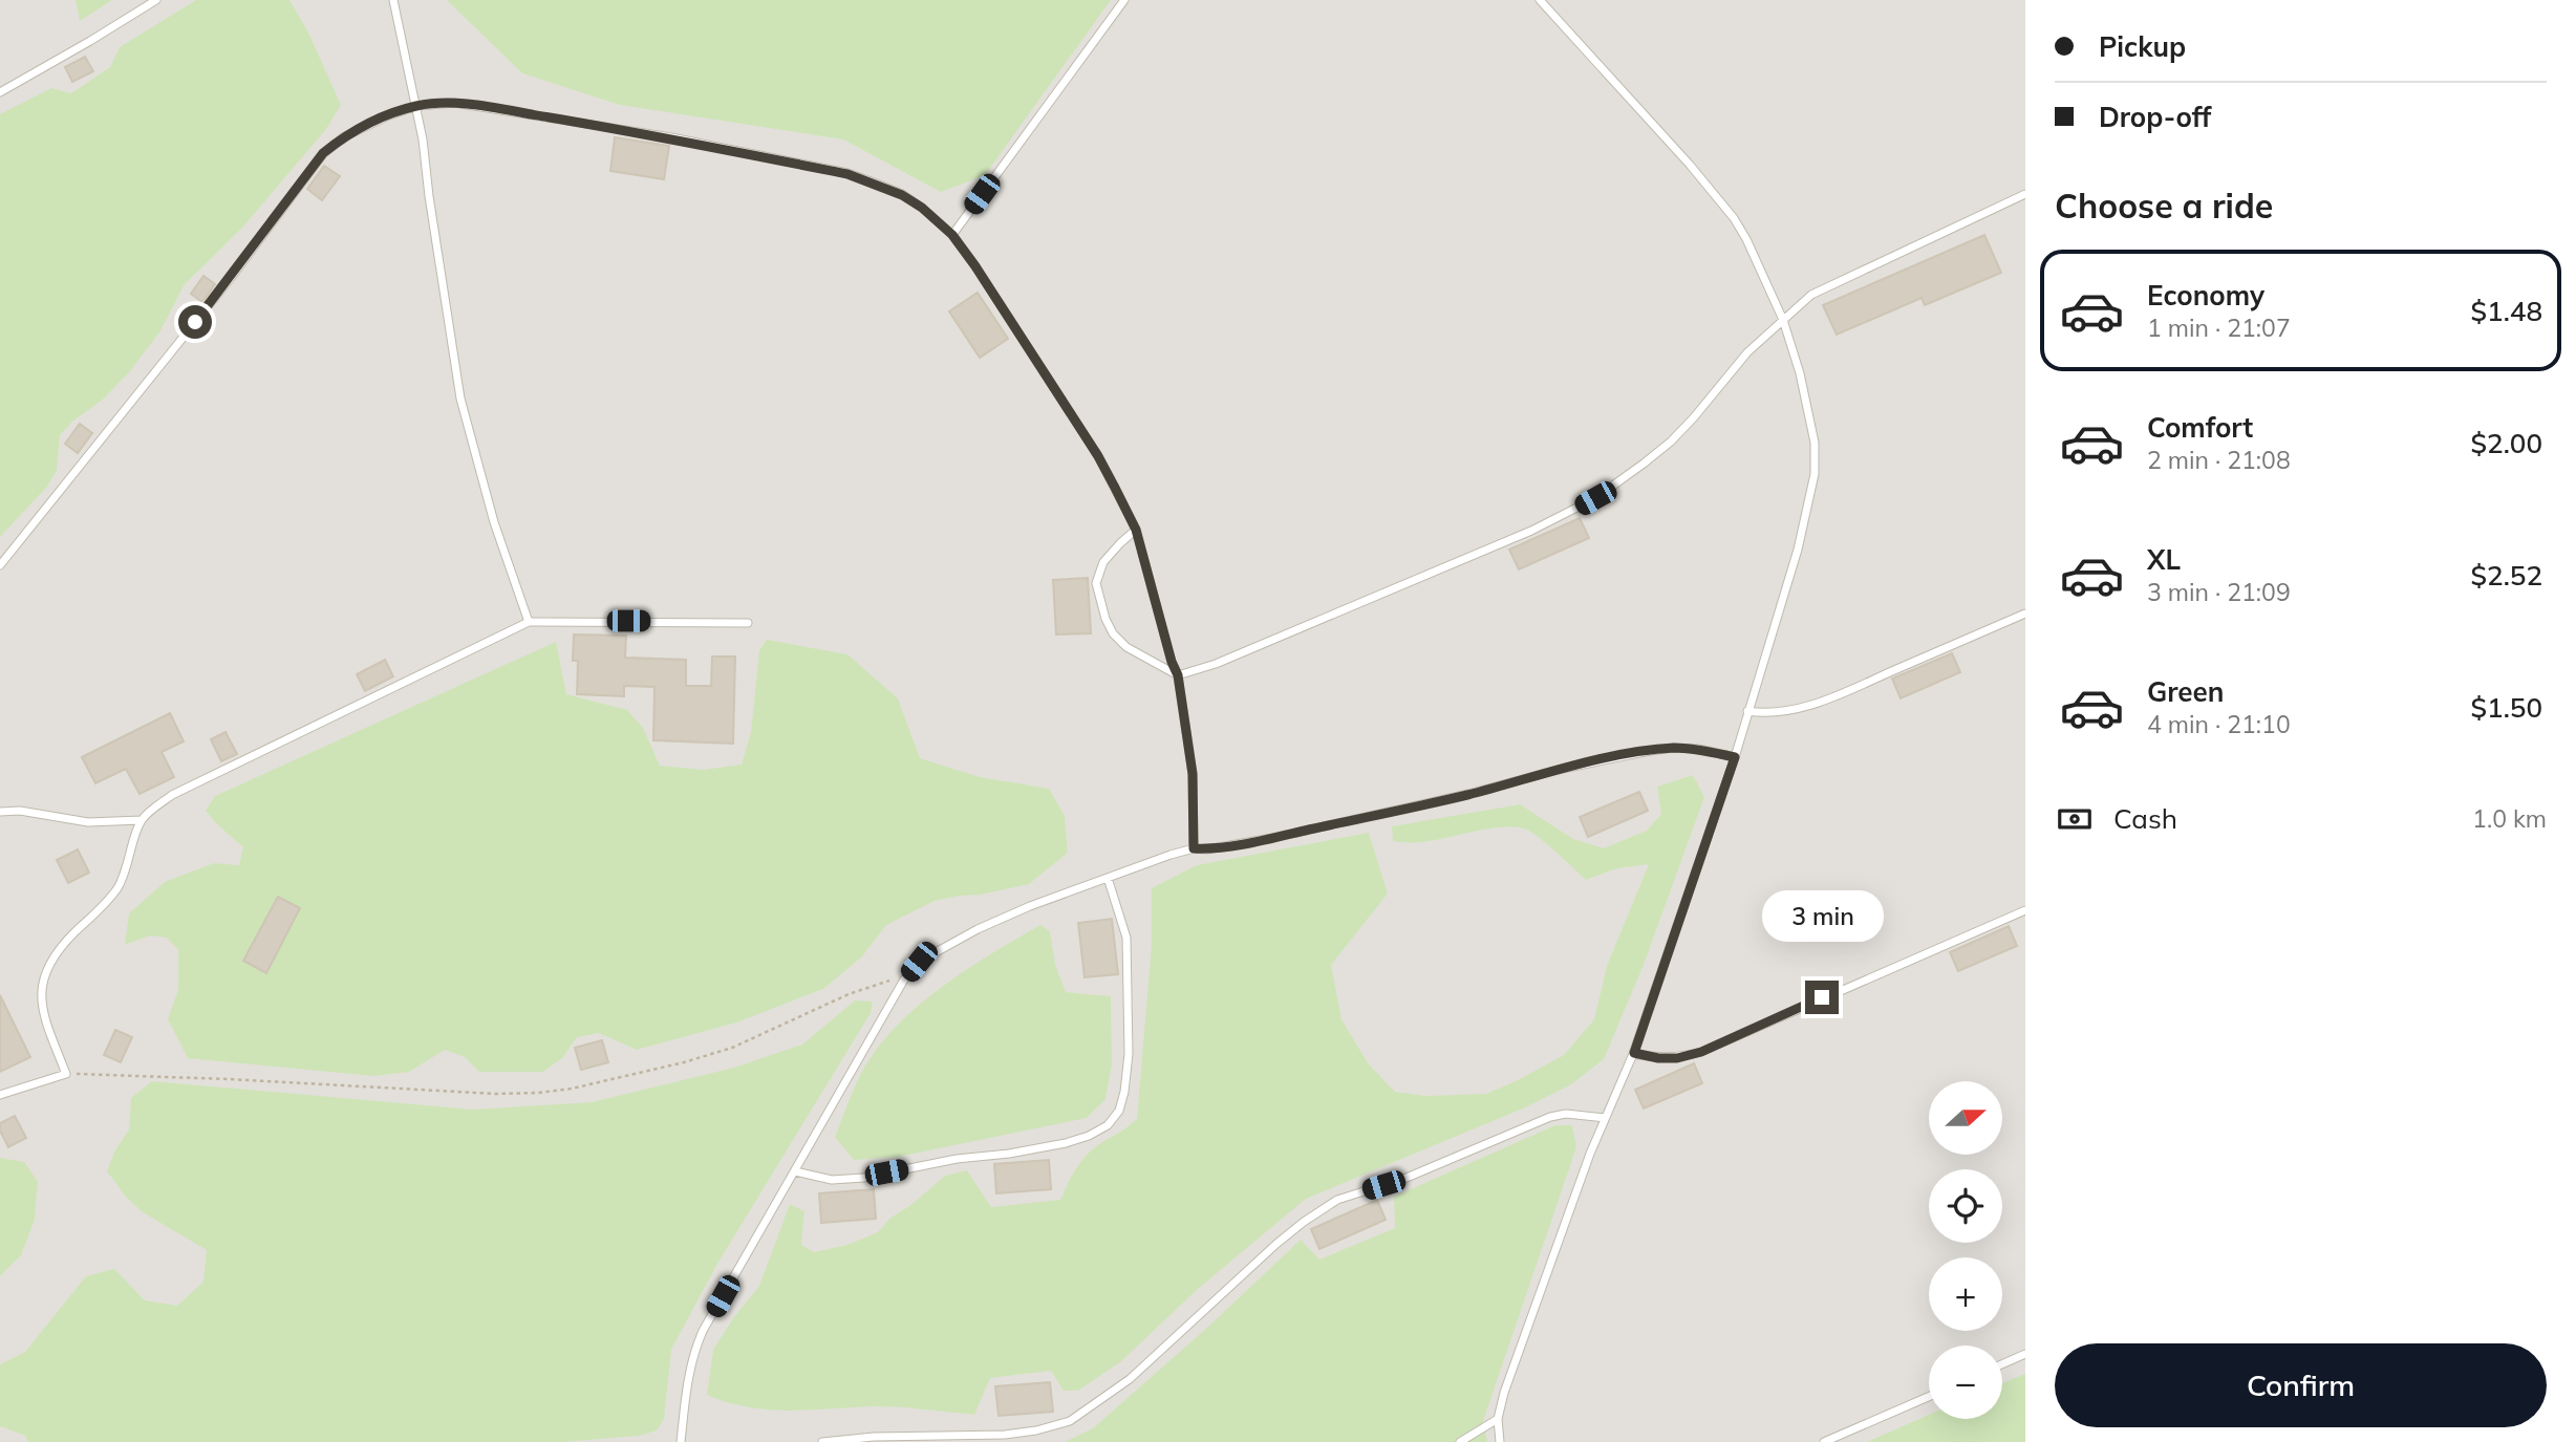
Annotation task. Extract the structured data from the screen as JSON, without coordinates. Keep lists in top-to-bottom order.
{
  "north": "right",
  "page": {
    "banner": ["Pickup", "Drop-off"],
    "heading": "Choose a ride",
    "list": [
      {
        "name": "Economy",
        "note": "1 min · 21:07",
        "value": "$1.48"
      },
      {
        "name": "Comfort",
        "note": "2 min · 21:08",
        "value": "$2.00"
      },
      {
        "name": "XL",
        "note": "3 min · 21:09",
        "value": "$2.52"
      },
      {
        "name": "Green",
        "note": "4 min · 21:10",
        "value": "$1.50"
      }
    ],
    "pay": ["Cash", "1.0 km"],
    "bubble": "3 min",
    "map_buttons": ["+", "−"],
    "buttons": "Confirm"
  }
}
